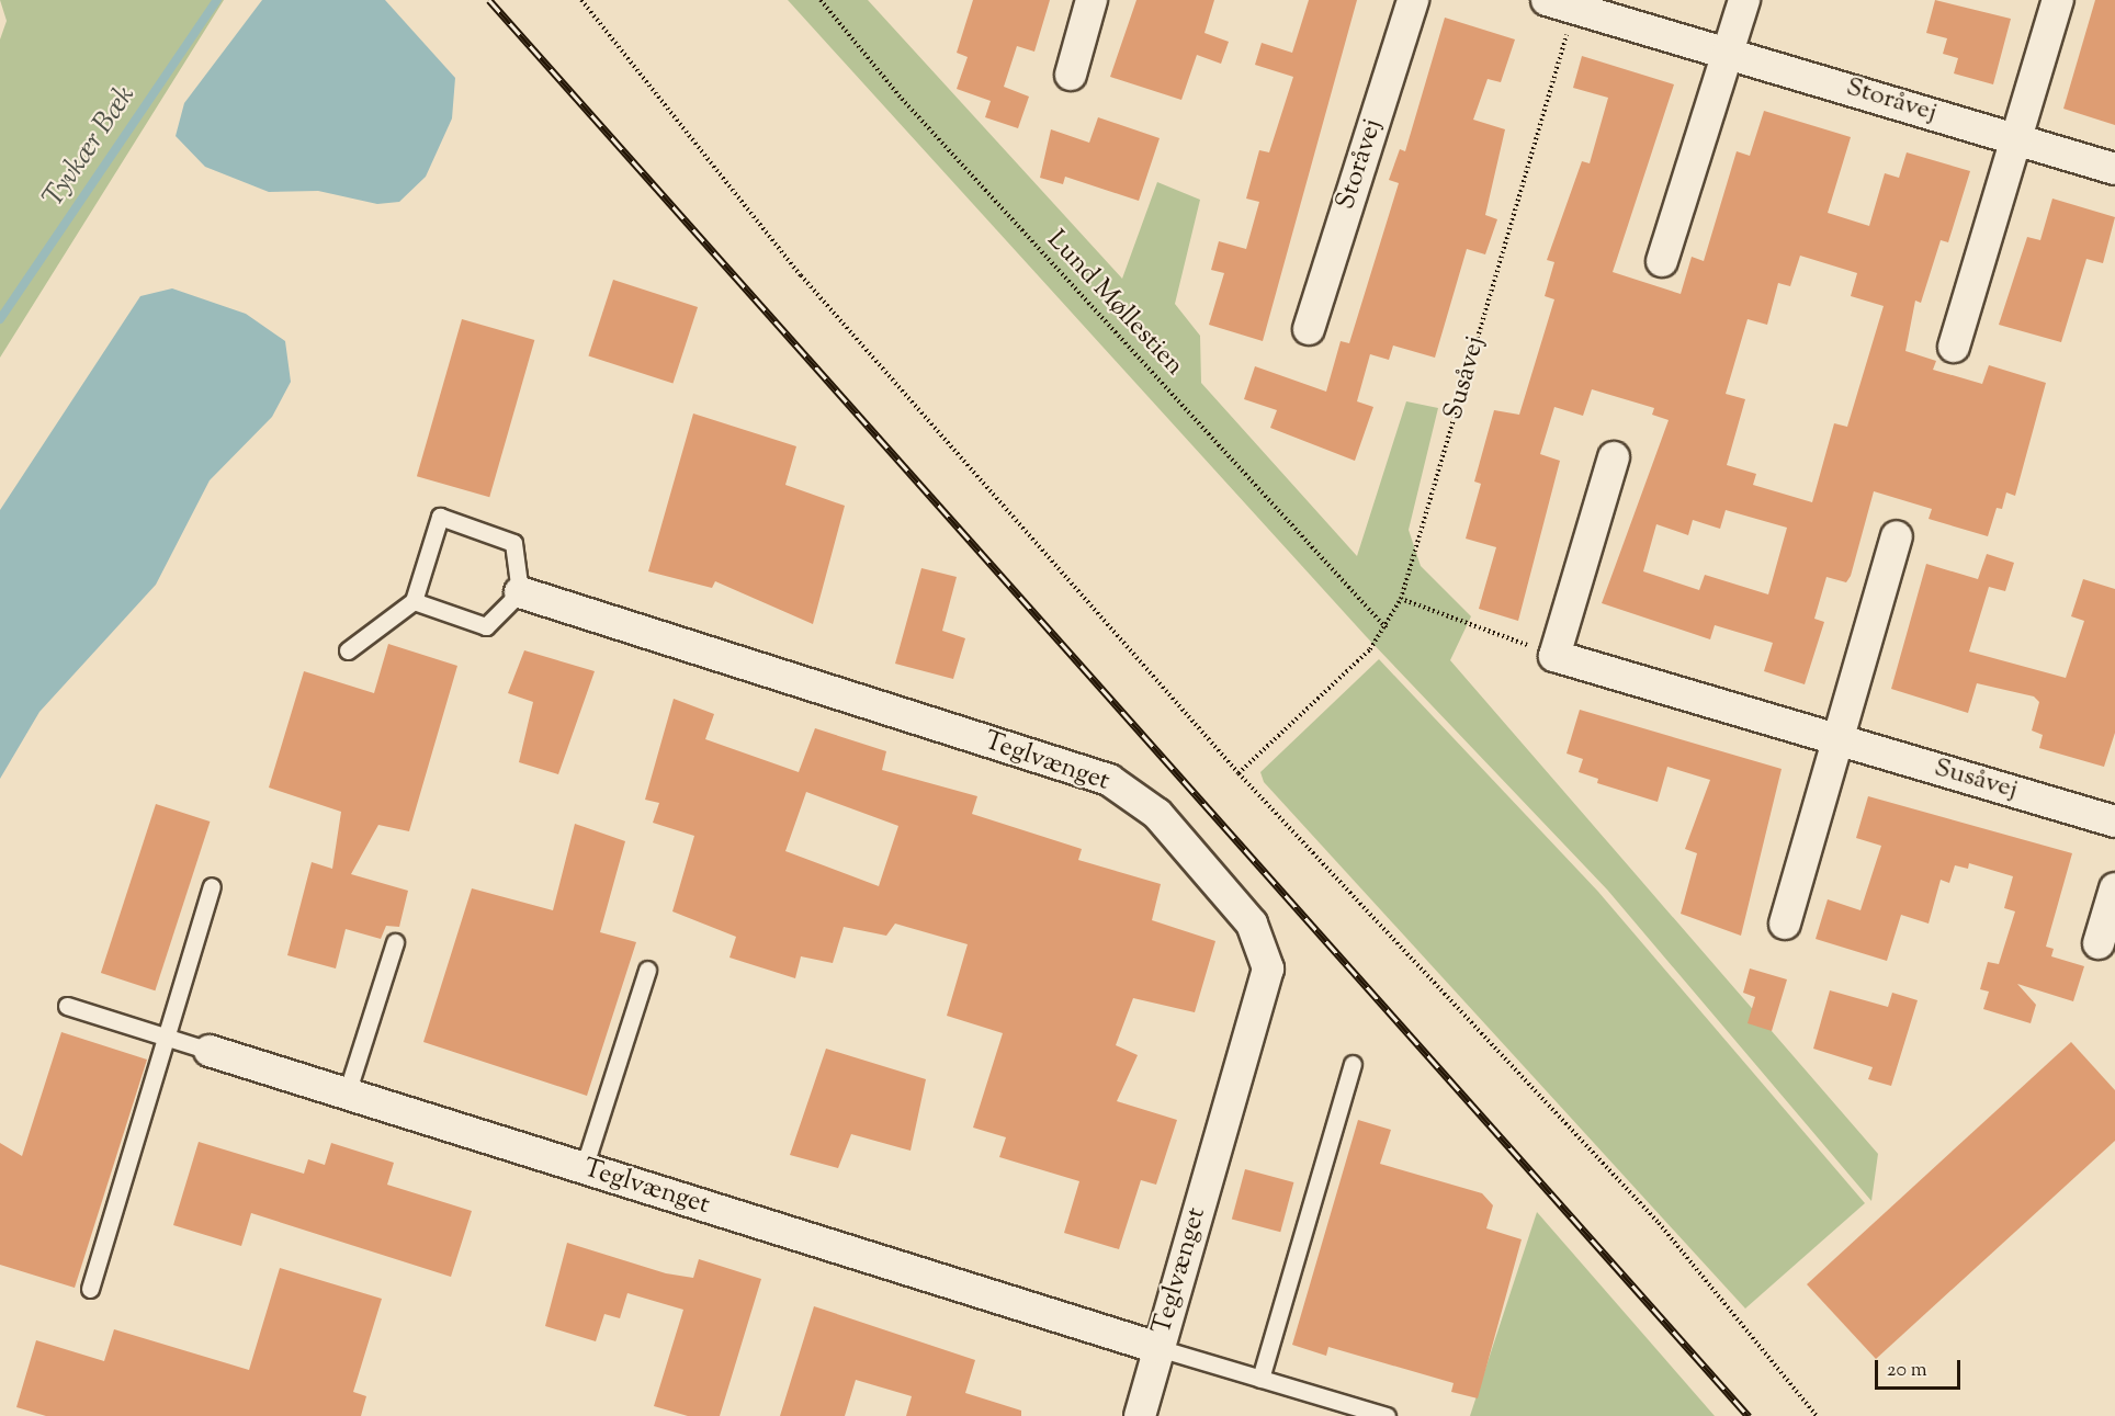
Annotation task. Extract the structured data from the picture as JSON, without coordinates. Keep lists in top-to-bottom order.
{
  "streets": {
    "street": ["Storåvej", "Susåvej", "Teglvænget"],
    "path": ["Lund Møllestien"]
  },
  "crossings": [
    ["Storåvej", "Susåvej"],
    ["Lund Møllestien", "Susåvej"]
  ],
  "water": ["Tyvkær Bæk"],
  "scale_bar": "20 m"
}
